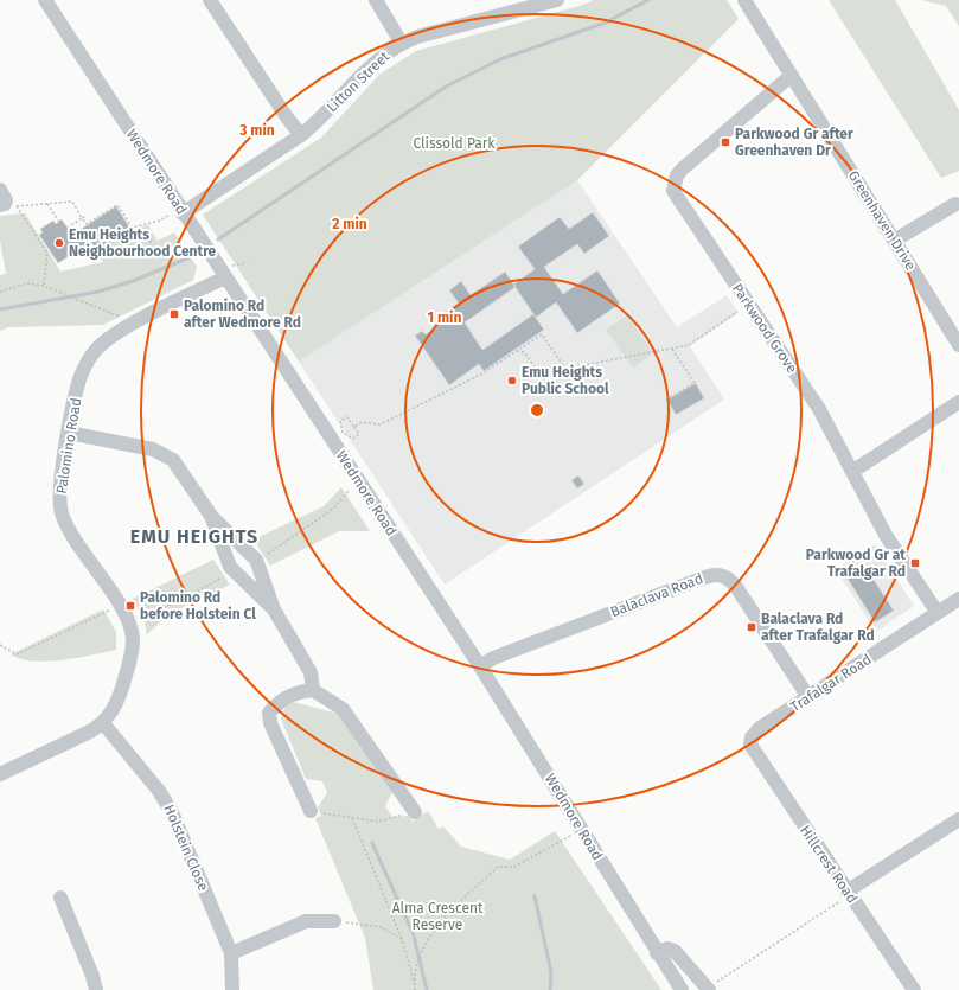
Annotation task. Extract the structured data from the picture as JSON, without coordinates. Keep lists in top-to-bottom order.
{
  "streets": {
    "street": [
      "Litton Street",
      "Wedmore Road",
      "Greenhaven Drive",
      "Parkwood Grove",
      "Palomino Road",
      "Balaclava Road",
      "Trafalgar Road",
      "Holstein Close",
      "Hillcrest Road"
    ]
  },
  "crossings": [
    ["Litton Street", "Wedmore Road"],
    ["Wedmore Road", "Palomino Road"],
    ["Wedmore Road", "Balaclava Road"],
    ["Greenhaven Drive", "Parkwood Grove"],
    ["Parkwood Grove", "Trafalgar Road"],
    ["Palomino Road", "Holstein Close"],
    ["Balaclava Road", "Trafalgar Road"],
    ["Trafalgar Road", "Hillcrest Road"]
  ],
  "districts": ["EMU HEIGHTS"],
  "parks": ["Clissold Park", "Alma Crescent Reserve"],
  "places": {
    "transit": [
      "Parkwood Gr after Greenhaven Dr",
      "Palomino Rd after Wedmore Rd",
      "Parkwood Gr at Trafalgar Rd",
      "Palomino Rd before Holstein Cl",
      "Balaclava Rd after Trafalgar Rd"
    ],
    "other": ["Emu Heights Neighbourhood Centre", "Emu Heights Public School"]
  },
  "rings": ["3 min", "2 min", "1 min"]
}
